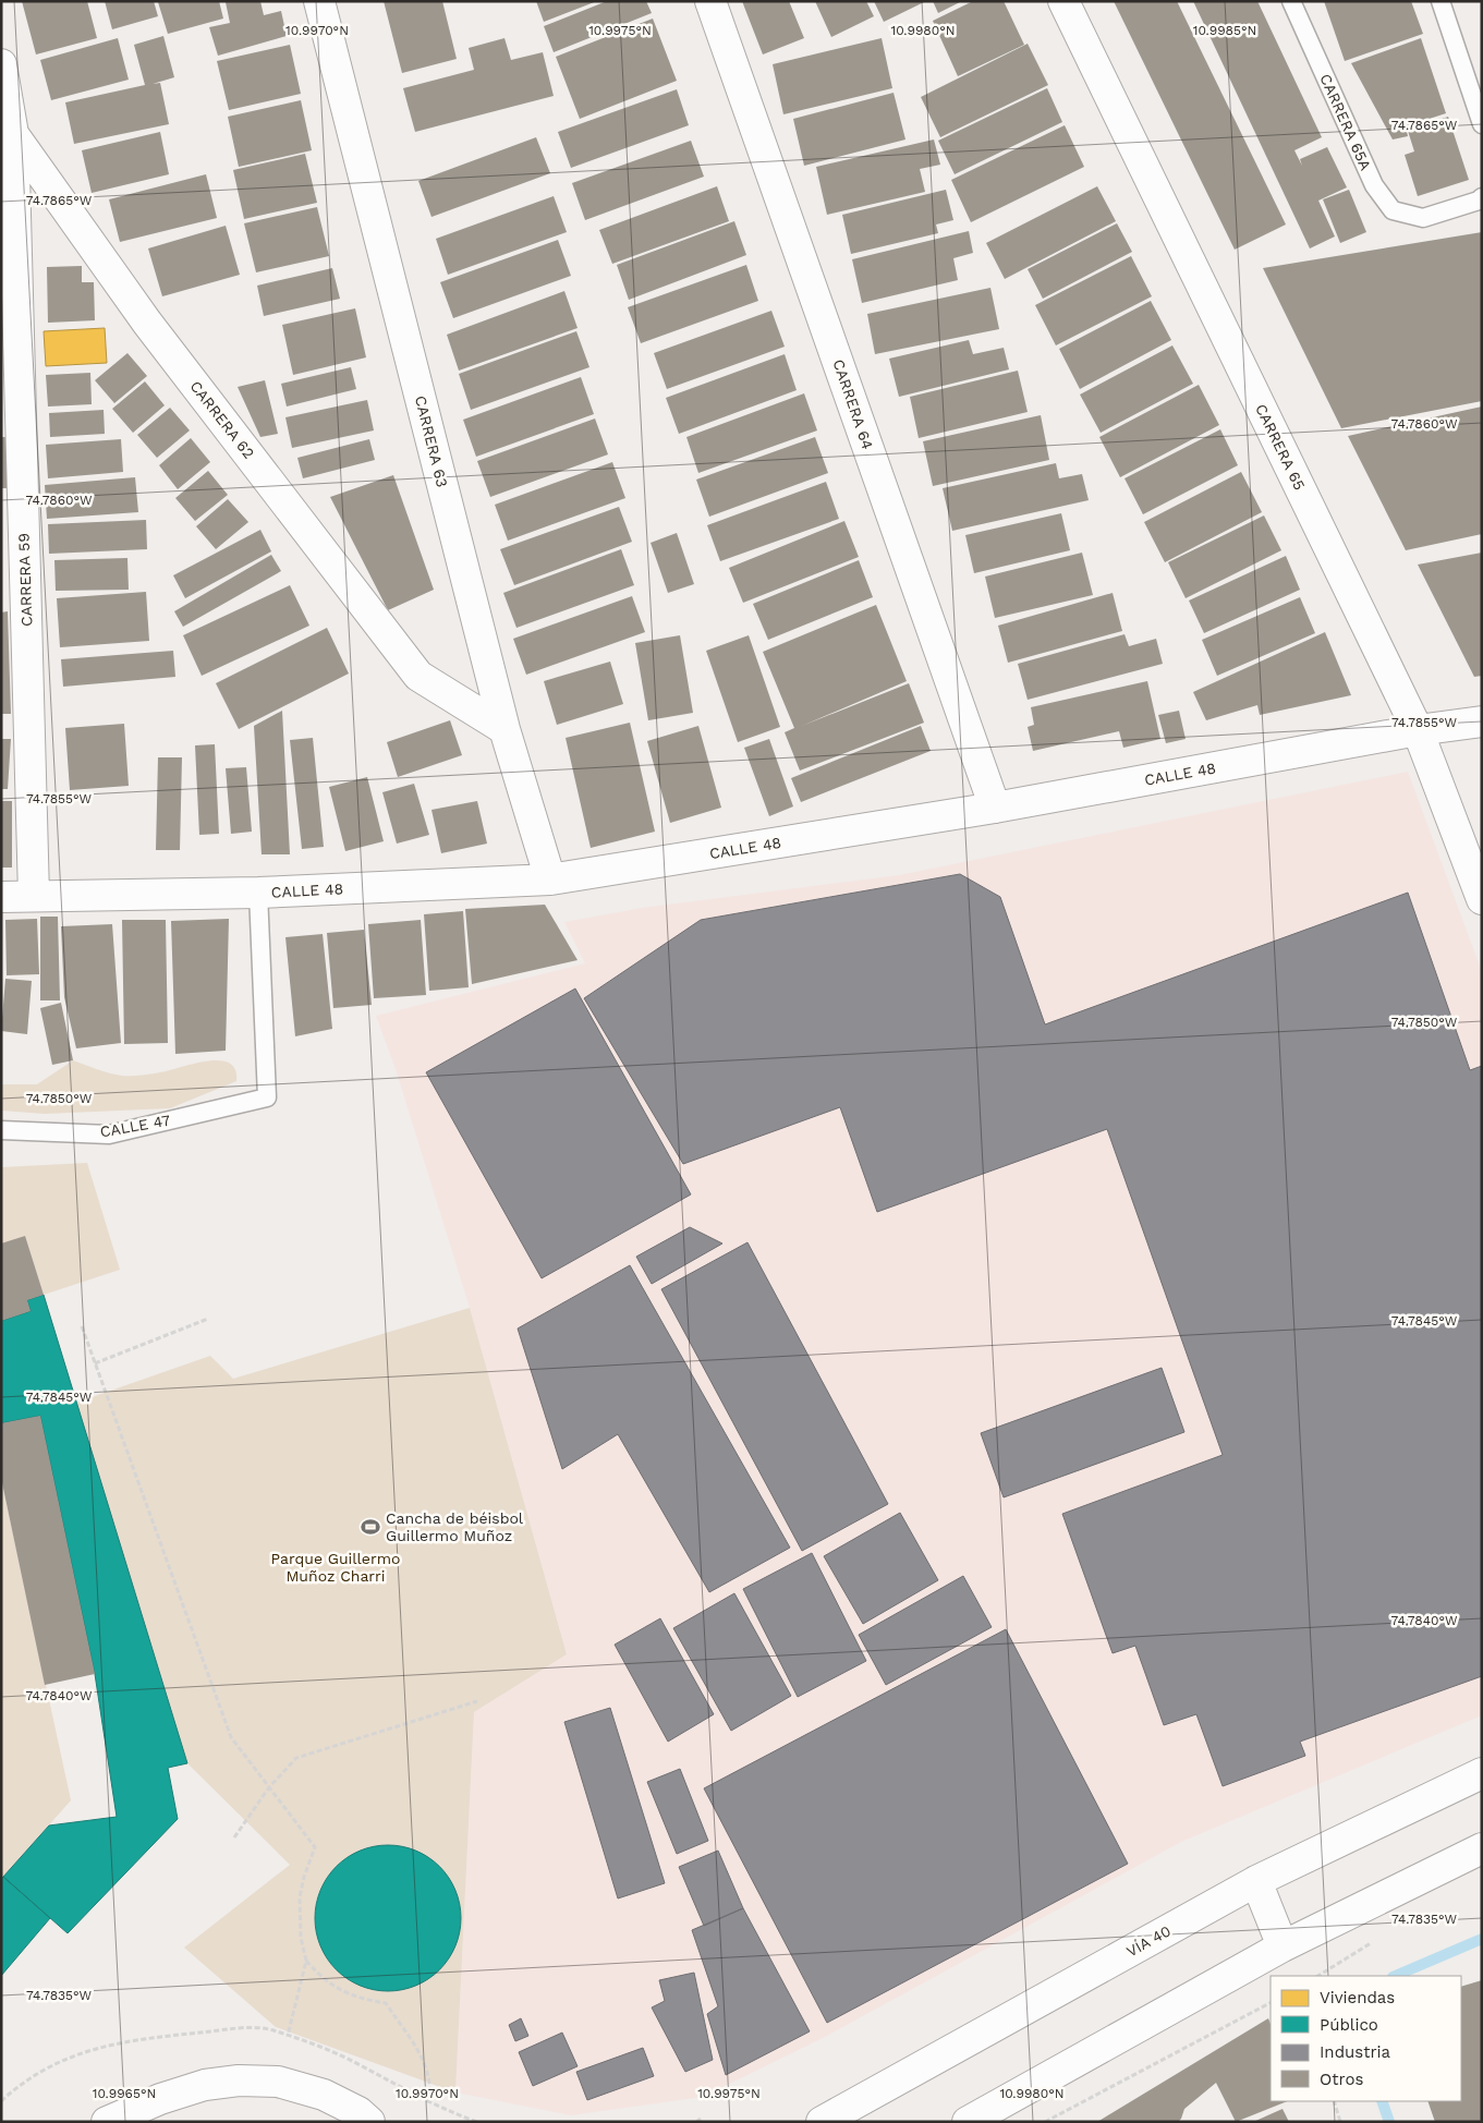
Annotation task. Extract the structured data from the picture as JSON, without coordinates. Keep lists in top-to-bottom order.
{
  "streets": {
    "main road": [
      "CARRERA 64",
      "CARRERA 62",
      "CARRERA 63",
      "CARRERA 65",
      "CARRERA 59",
      "CALLE 48",
      "VÍA 40"
    ],
    "lane": ["CARRERA 65A", "CALLE 47"]
  },
  "crossings": [
    ["CARRERA 64", "CALLE 48"],
    ["CARRERA 62", "CARRERA 63"],
    ["CARRERA 62", "CARRERA 59"],
    ["CARRERA 63", "CALLE 48"],
    ["CARRERA 65", "CALLE 48"],
    ["CARRERA 59", "CALLE 48"],
    ["CALLE 48", "CALLE 47"]
  ],
  "parks": ["Parque Guillermo Muñoz Charri"],
  "places": {
    "sports": ["Cancha de béisbol Guillermo Muñoz"]
  },
  "legend": [
    "Viviendas",
    "Público",
    "Industria",
    "Otros"
  ],
  "coordinates": [
    "10.9970°N",
    "10.9975°N",
    "10.9980°N",
    "10.9985°N",
    "74.7865°W",
    "74.7860°W",
    "74.7855°W",
    "74.7850°W",
    "74.7845°W",
    "74.7840°W",
    "74.7835°W",
    "10.9965°N"
  ]
}
